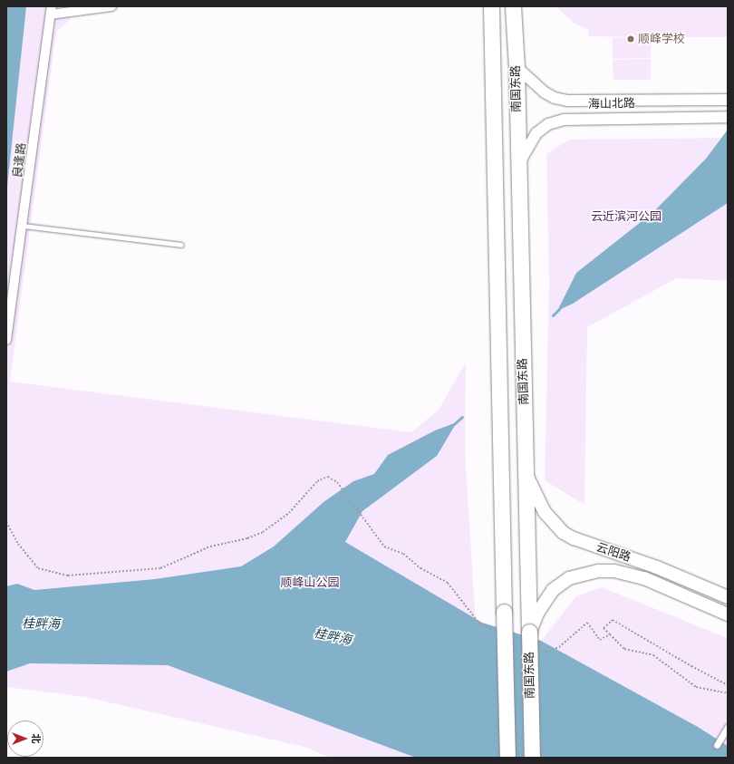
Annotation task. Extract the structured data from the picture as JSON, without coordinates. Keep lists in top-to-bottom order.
{
  "streets": {
    "highway": ["南国东路"],
    "main road": ["云阳路"],
    "street": ["海山北路", "良逢路"]
  },
  "crossings": [
    ["南国东路", "海山北路"],
    ["南国东路", "云阳路"]
  ],
  "water": ["桂畔海"],
  "parks": ["云近滨河公园", "顺峰山公园"],
  "places": ["顺峰学校"],
  "north": "right"
}
